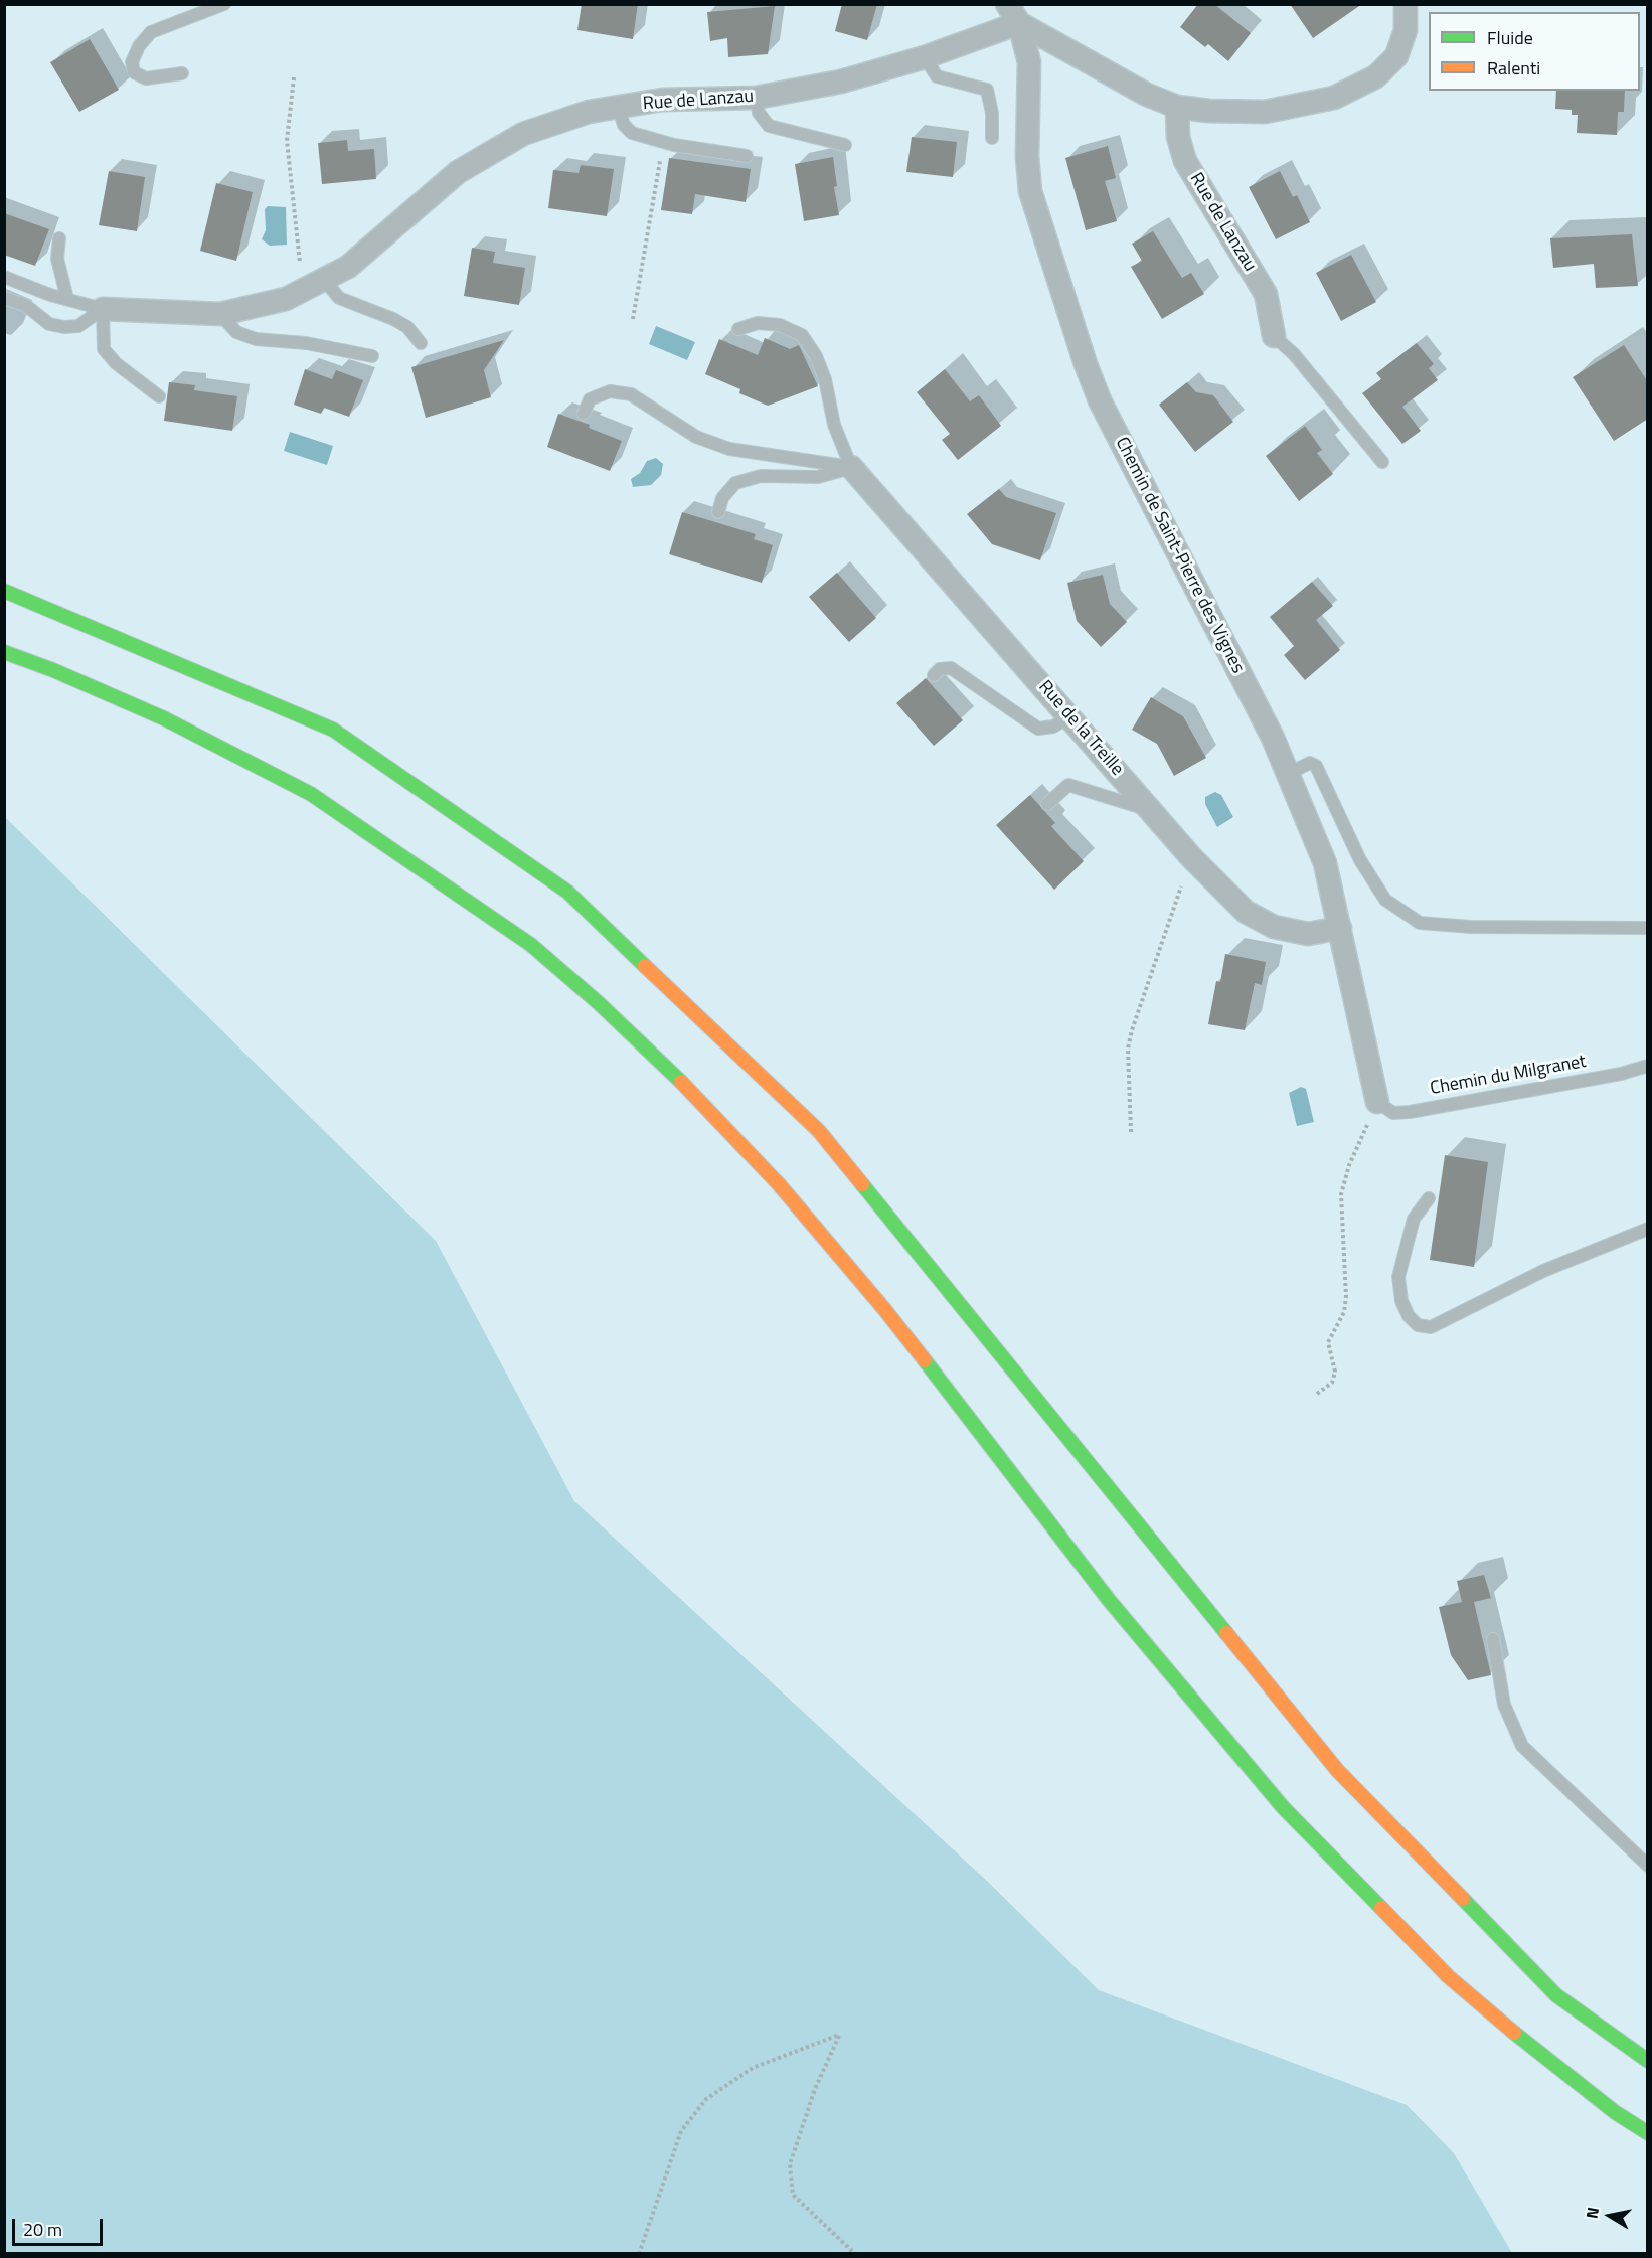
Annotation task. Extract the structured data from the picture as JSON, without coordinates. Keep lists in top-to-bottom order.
{
  "streets": {
    "street": ["Rue de Lanzau", "Chemin de Saint-Pierre des Vignes", "Rue de la Treille"],
    "lane": ["Chemin du Milgranet"]
  },
  "crossings": [
    ["Rue de Lanzau", "Chemin de Saint-Pierre des Vignes"],
    ["Chemin de Saint-Pierre des Vignes", "Rue de la Treille"],
    ["Chemin de Saint-Pierre des Vignes", "Chemin du Milgranet"]
  ],
  "legend": ["Fluide", "Ralenti"],
  "scale_bar": "20 m",
  "north": "left"
}
